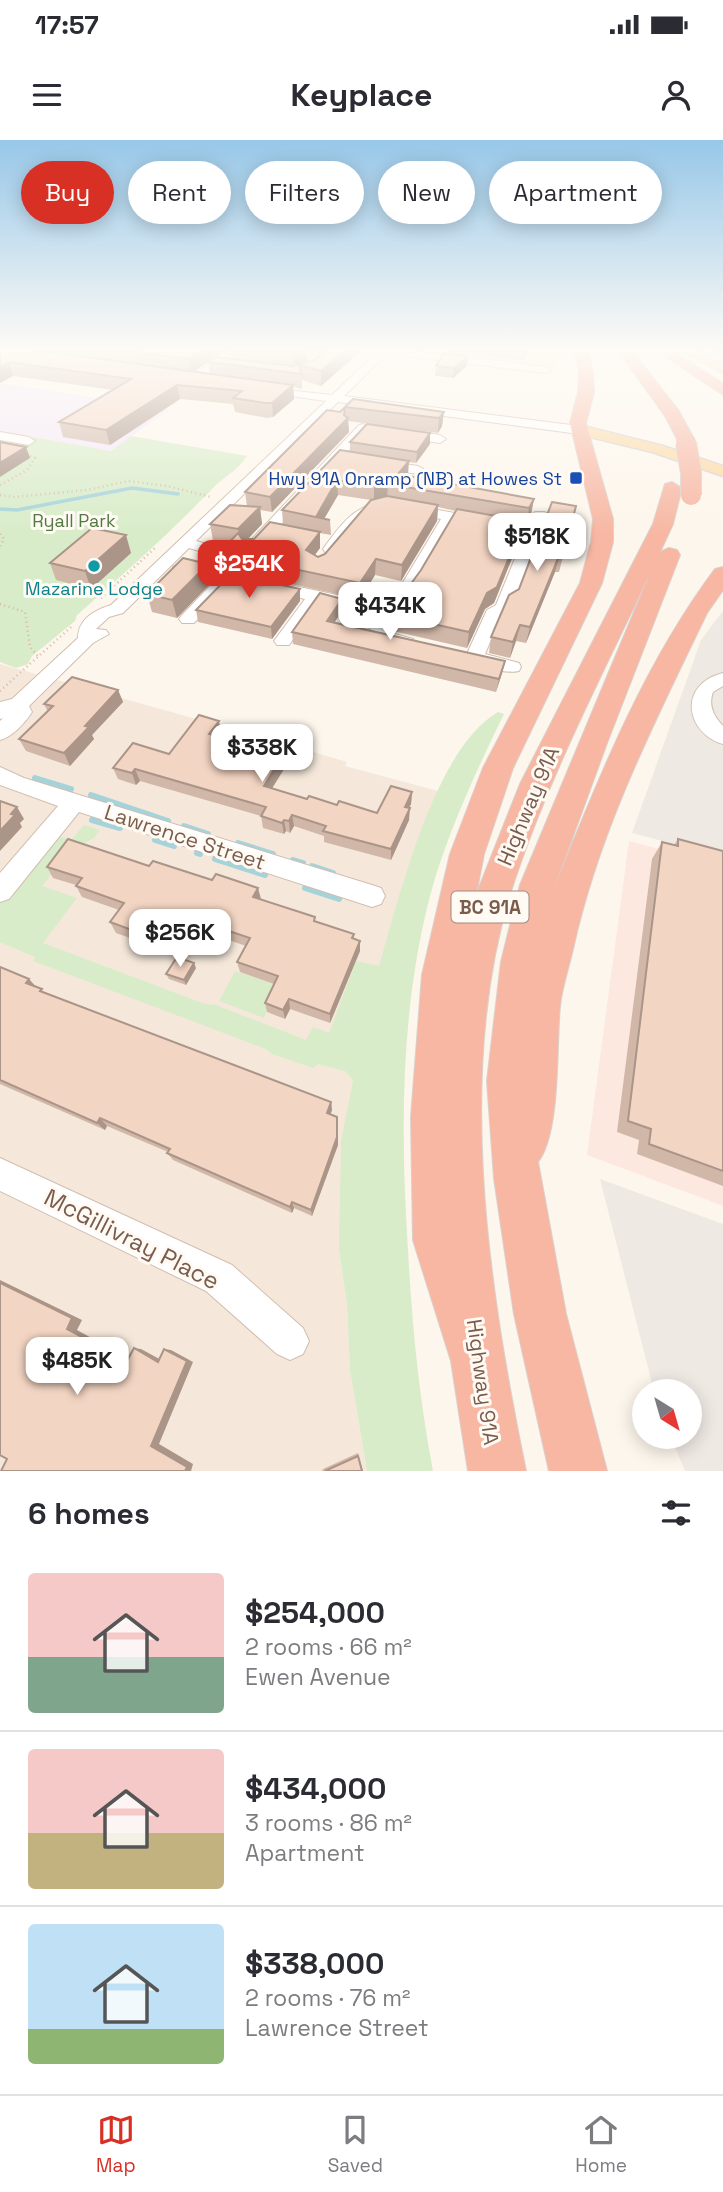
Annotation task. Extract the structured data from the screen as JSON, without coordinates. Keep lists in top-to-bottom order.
{
  "streets": {
    "highway": ["Highway 91A", "BC 91A"],
    "street": ["Lawrence Street", "McGillivray Place"]
  },
  "parks": ["Ryall Park"],
  "places": {
    "transit": ["Hwy 91A Onramp (NB) at Howes St"],
    "other": ["Mazarine Lodge"]
  },
  "north": "bottom right",
  "page": {
    "status": "17:57",
    "header": "Keyplace",
    "chip": [
      "Buy",
      "Rent",
      "Filters",
      "New",
      "Apartment"
    ],
    "price": [
      "$518K",
      "$254K",
      "$434K",
      "$338K",
      "$256K",
      "$485K"
    ],
    "heading": "6 homes",
    "list": [
      {
        "name": "$254,000",
        "note": "2 rooms · 66 m² · Ewen Avenue"
      },
      {
        "name": "$434,000",
        "note": "3 rooms · 86 m² · Apartment"
      },
      {
        "name": "$338,000",
        "note": "2 rooms · 76 m² · Lawrence Street"
      }
    ],
    "tabs": ["Map", "Saved", "Home"]
  }
}
